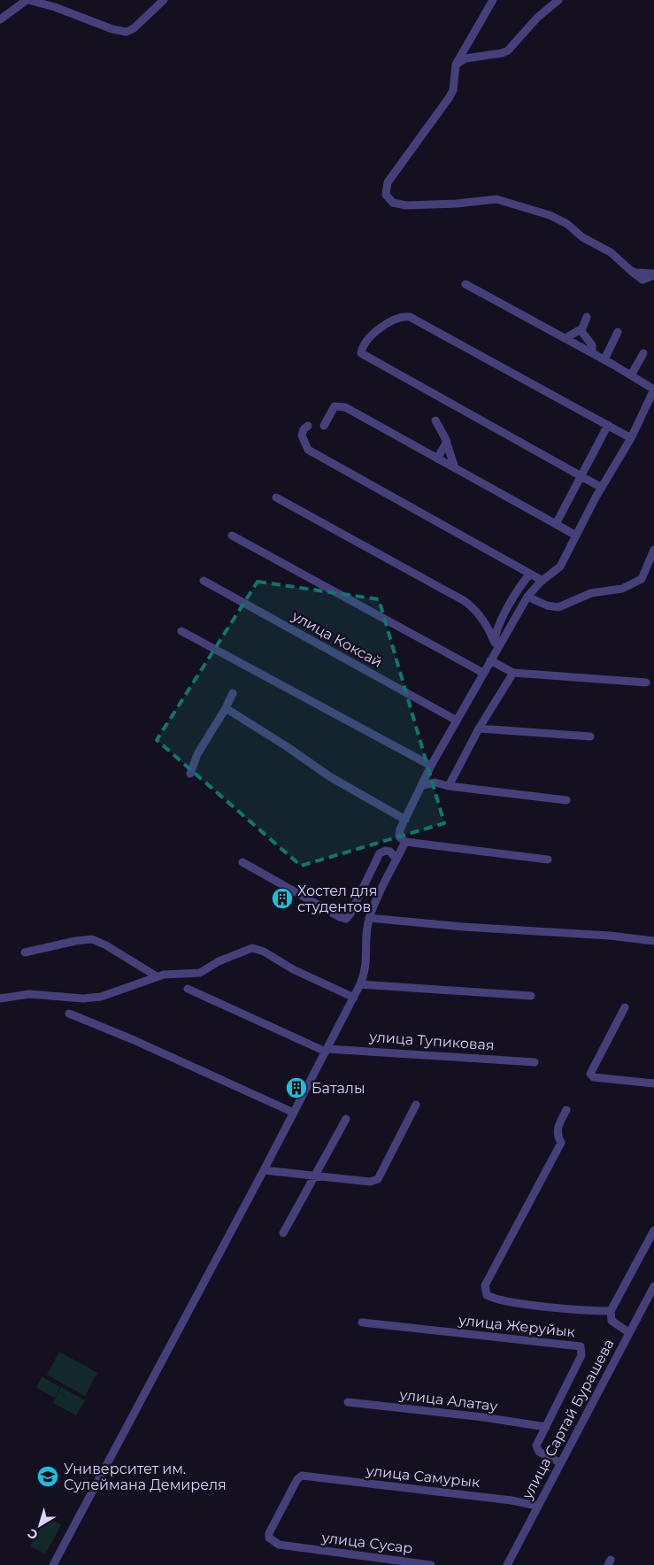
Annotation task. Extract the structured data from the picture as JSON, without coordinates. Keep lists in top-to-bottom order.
{
  "streets": {
    "street": [
      "улица Коксай",
      "улица Тупиковая",
      "улица Жеруйык",
      "улица Алатау",
      "улица Сартай Бурашева",
      "улица Самурык",
      "улица Сусар"
    ]
  },
  "crossings": [
    ["улица Жеруйык", "улица Алатау"],
    ["улица Жеруйык", "улица Сартай Бурашева"],
    ["улица Сартай Бурашева", "улица Самурык"],
    ["улица Самурык", "улица Сусар"]
  ],
  "places": {
    "building": ["Хостел для студентов", "Баталы"],
    "school or university": ["Университет им. Сулеймана Демиреля"]
  },
  "north": "bottom left"
}
